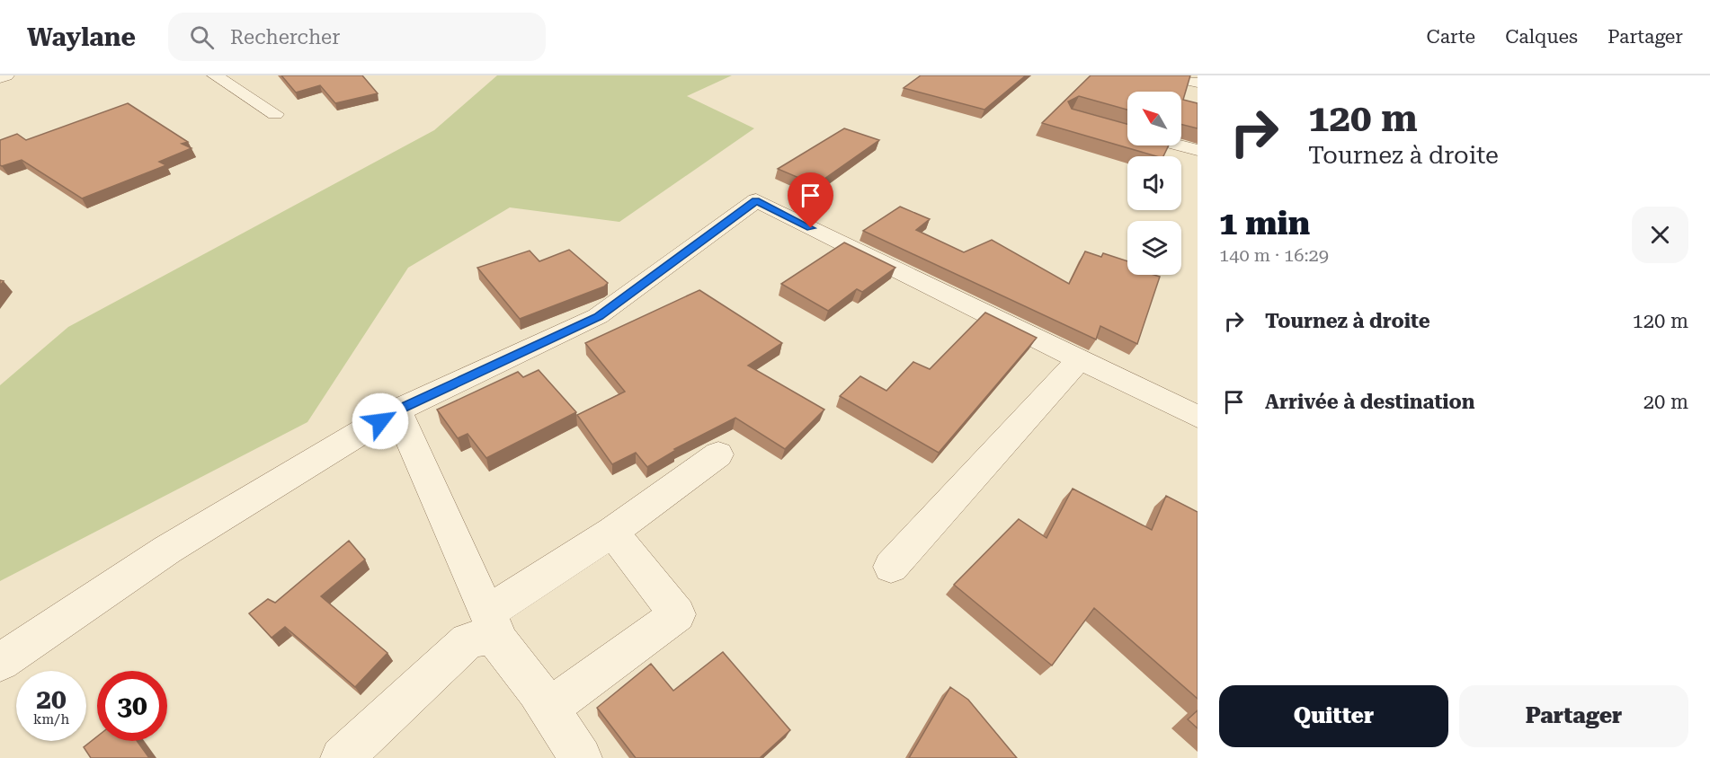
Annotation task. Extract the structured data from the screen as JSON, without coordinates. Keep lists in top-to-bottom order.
{
  "north": "top left",
  "page": {
    "header": "Waylane",
    "search": "Rechercher",
    "nav": ["Carte", "Calques", "Partager"],
    "turn": ["120 m", "Tournez à droite"],
    "heading": ["1 min", "140 m · 16:29"],
    "list": [
      {
        "name": "Tournez à droite",
        "value": "120 m"
      },
      {
        "name": "Arrivée à destination",
        "value": "20 m"
      }
    ],
    "speed": "20 km/h",
    "limit": "30",
    "buttons": ["Quitter", "Partager"]
  }
}
